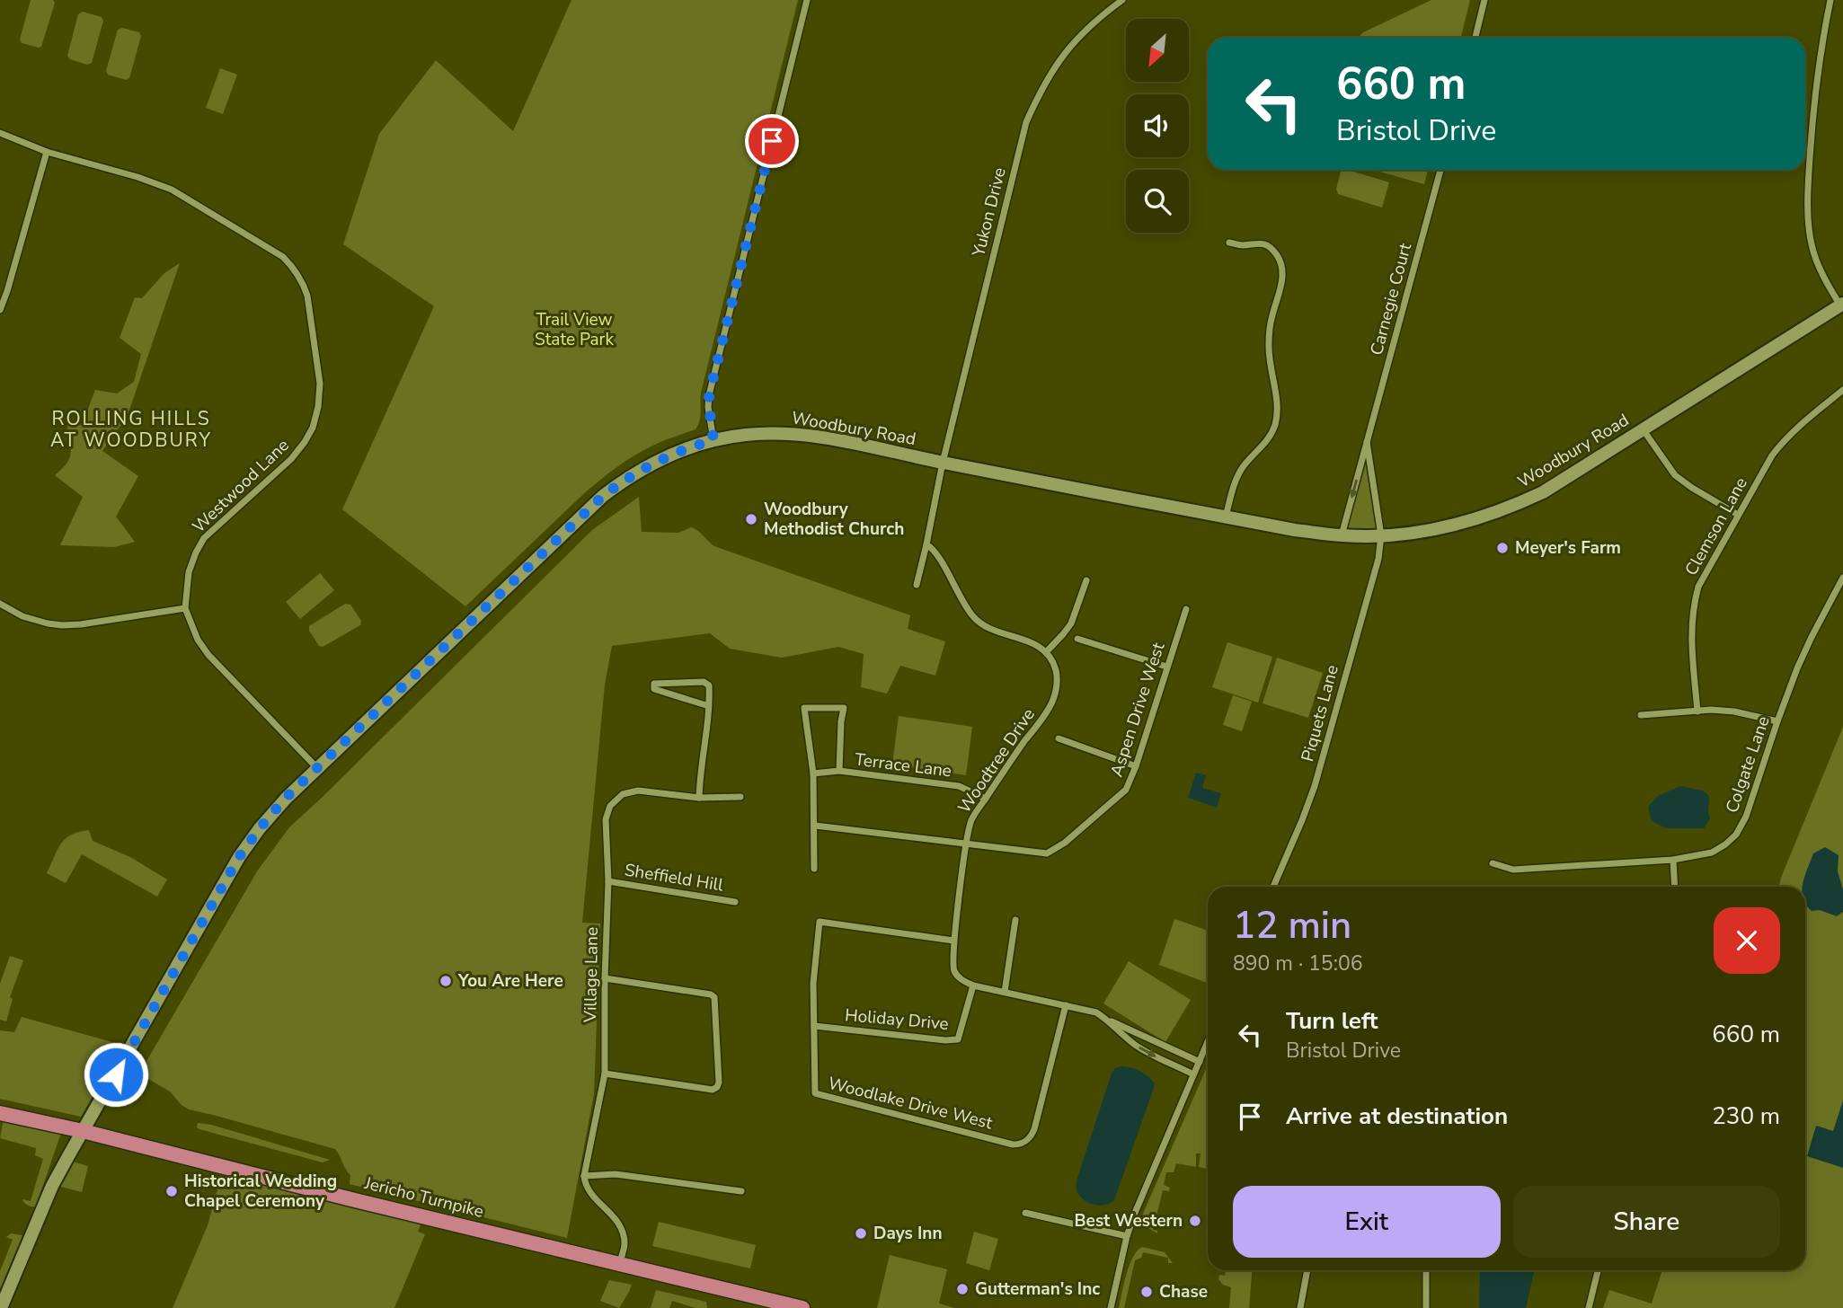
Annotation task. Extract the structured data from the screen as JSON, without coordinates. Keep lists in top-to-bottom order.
{
  "streets": {
    "main road": ["Woodbury Road", "Jericho Turnpike"],
    "street": [
      "Yukon Drive",
      "Carnegie Court",
      "Westwood Lane",
      "Clemson Lane",
      "Aspen Drive West",
      "Piquets Lane",
      "Woodtree Drive",
      "Colgate Lane",
      "Terrace Lane",
      "Sheffield Hill",
      "Village Lane",
      "Holiday Drive",
      "Woodlake Drive West"
    ]
  },
  "crossings": [
    ["Yukon Drive", "Woodbury Road"],
    ["Carnegie Court", "Woodbury Road"],
    ["Carnegie Court", "Piquets Lane"],
    ["Woodbury Road", "Westwood Lane"],
    ["Woodbury Road", "Piquets Lane"],
    ["Woodbury Road", "Jericho Turnpike"],
    ["Aspen Drive West", "Woodtree Drive"],
    ["Woodtree Drive", "Terrace Lane"],
    ["Woodtree Drive", "Holiday Drive"],
    ["Woodtree Drive", "Woodlake Drive West"],
    ["Sheffield Hill", "Village Lane"],
    ["Holiday Drive", "Woodlake Drive West"]
  ],
  "districts": ["ROLLING HILLS AT WOODBURY"],
  "parks": ["Trail View State Park"],
  "places": [
    "Woodbury Methodist Church",
    "Meyer's Farm",
    "You Are Here",
    "Historical Wedding Chapel Ceremony",
    "Best Western",
    "Days Inn",
    "Gutterman's Inc",
    "Chase"
  ],
  "north": "bottom left",
  "page": {
    "turn": ["660 m", "Bristol Drive"],
    "heading": ["12 min", "890 m · 15:06"],
    "list": [
      {
        "name": "Turn left",
        "note": "Bristol Drive",
        "value": "660 m"
      },
      {
        "name": "Arrive at destination",
        "value": "230 m"
      }
    ],
    "buttons": ["Exit", "Share"]
  }
}
